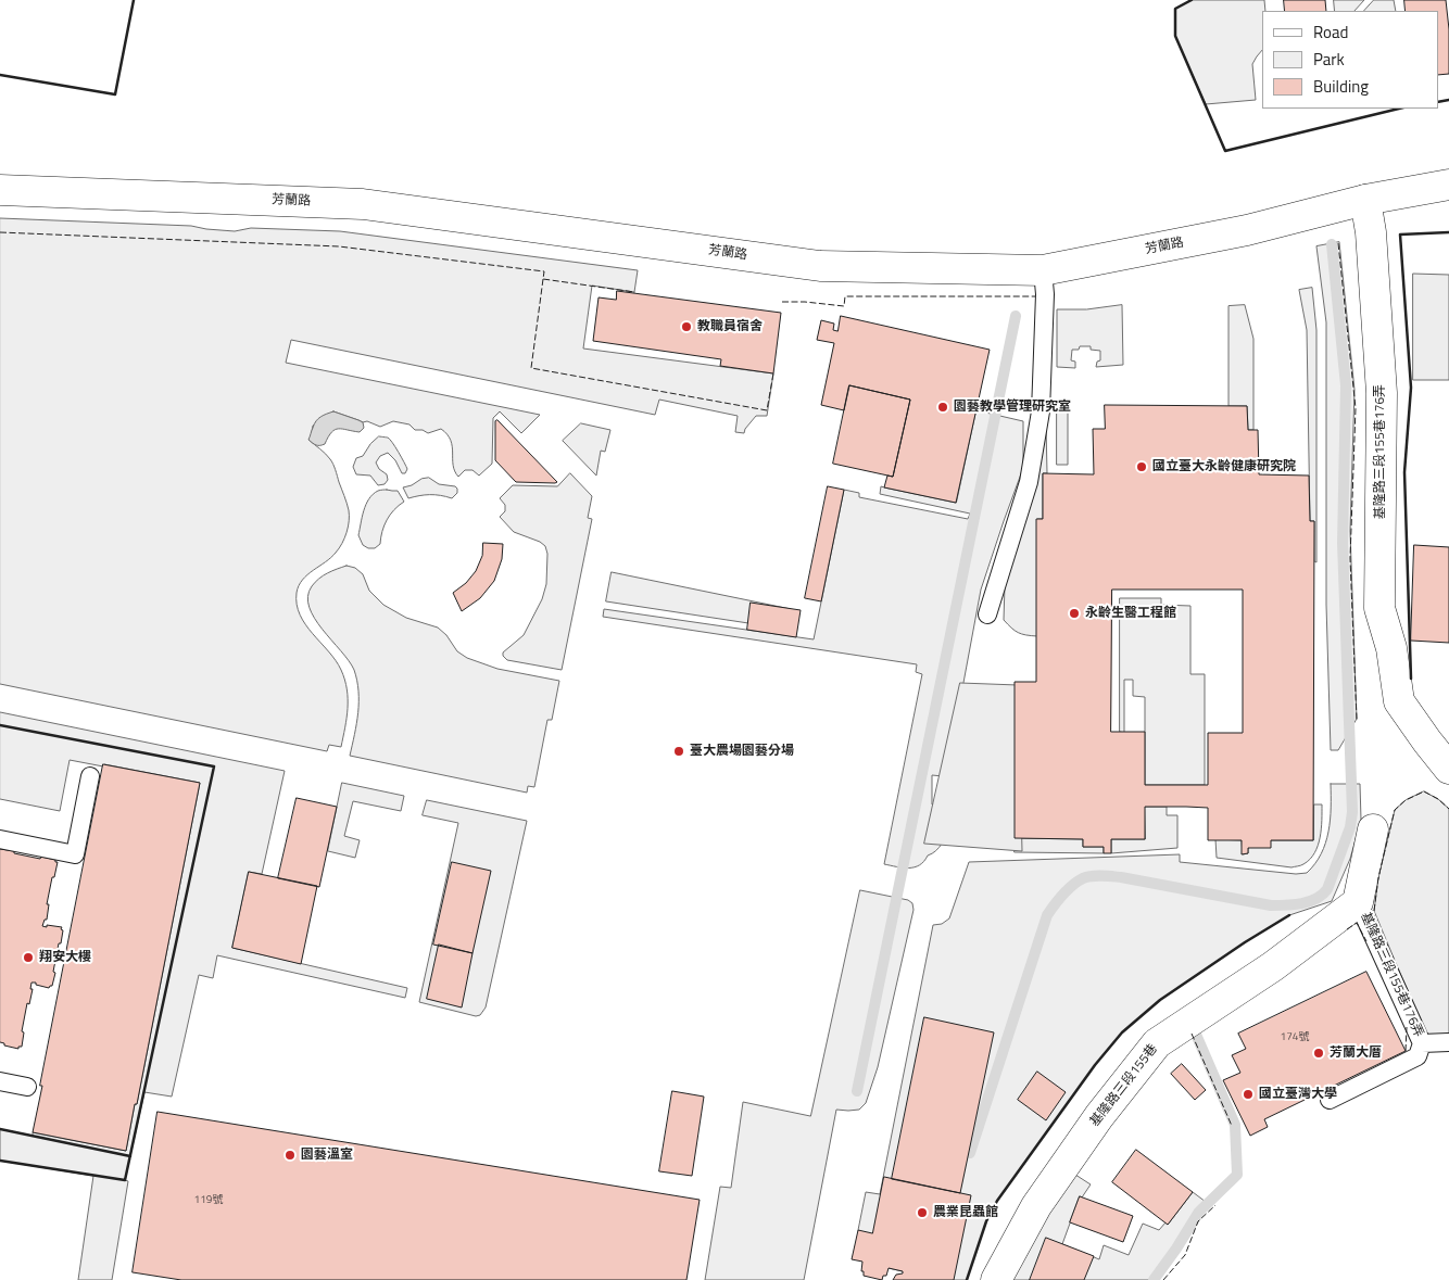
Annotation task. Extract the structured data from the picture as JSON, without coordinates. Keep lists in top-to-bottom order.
{
  "streets": {
    "street": ["芳蘭路", "基隆路三段155巷176弄", "基隆路三段155巷"]
  },
  "crossings": [
    ["芳蘭路", "基隆路三段155巷176弄"],
    ["基隆路三段155巷176弄", "基隆路三段155巷"]
  ],
  "places": [
    "教職員宿舍",
    "園藝教學管理研究室",
    "國立臺大永齡健康研究院",
    "永齡生醫工程館",
    "臺大農場園藝分場",
    "翔安大樓",
    "芳蘭大厝",
    "國立臺灣大學",
    "園藝溫室",
    "農業昆蟲館"
  ],
  "house_numbers": ["174號", "119號"],
  "legend": ["Road", "Park", "Building"]
}
